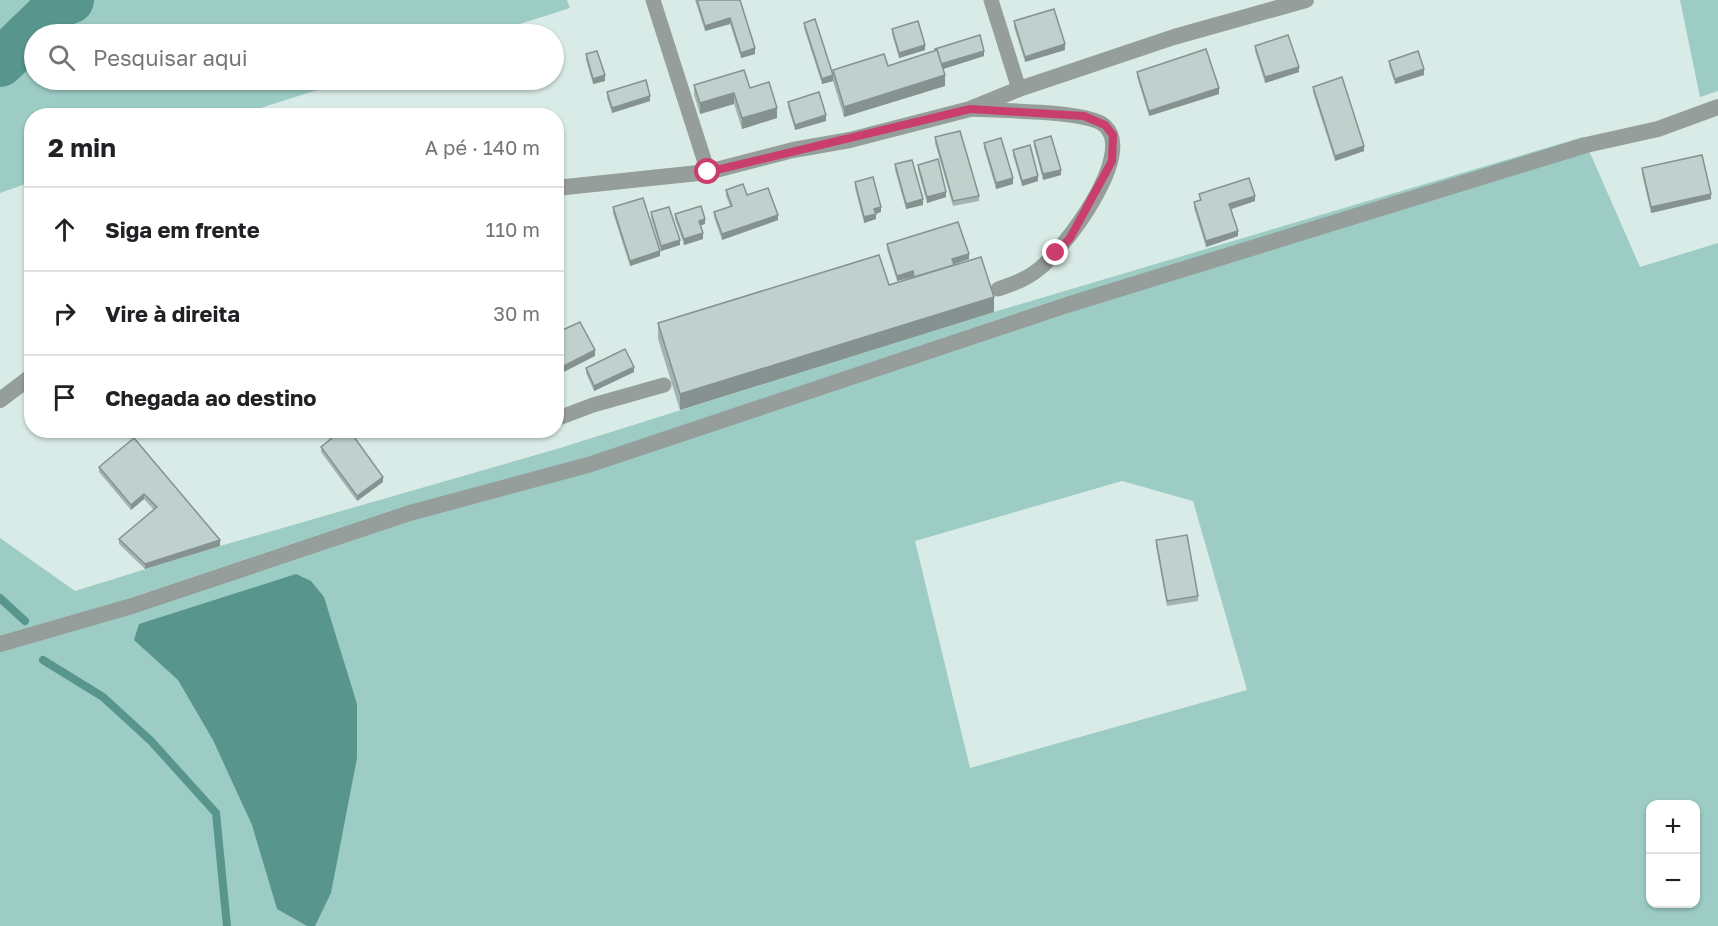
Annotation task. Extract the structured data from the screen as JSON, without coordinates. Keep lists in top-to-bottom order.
{
  "page": {
    "search": "Pesquisar aqui",
    "heading": ["2 min", "A pé · 140 m"],
    "list": [
      ["Siga em frente", "110 m"],
      ["Vire à direita", "30 m"],
      "Chegada ao destino"
    ],
    "map_buttons": ["+", "−"]
  }
}
